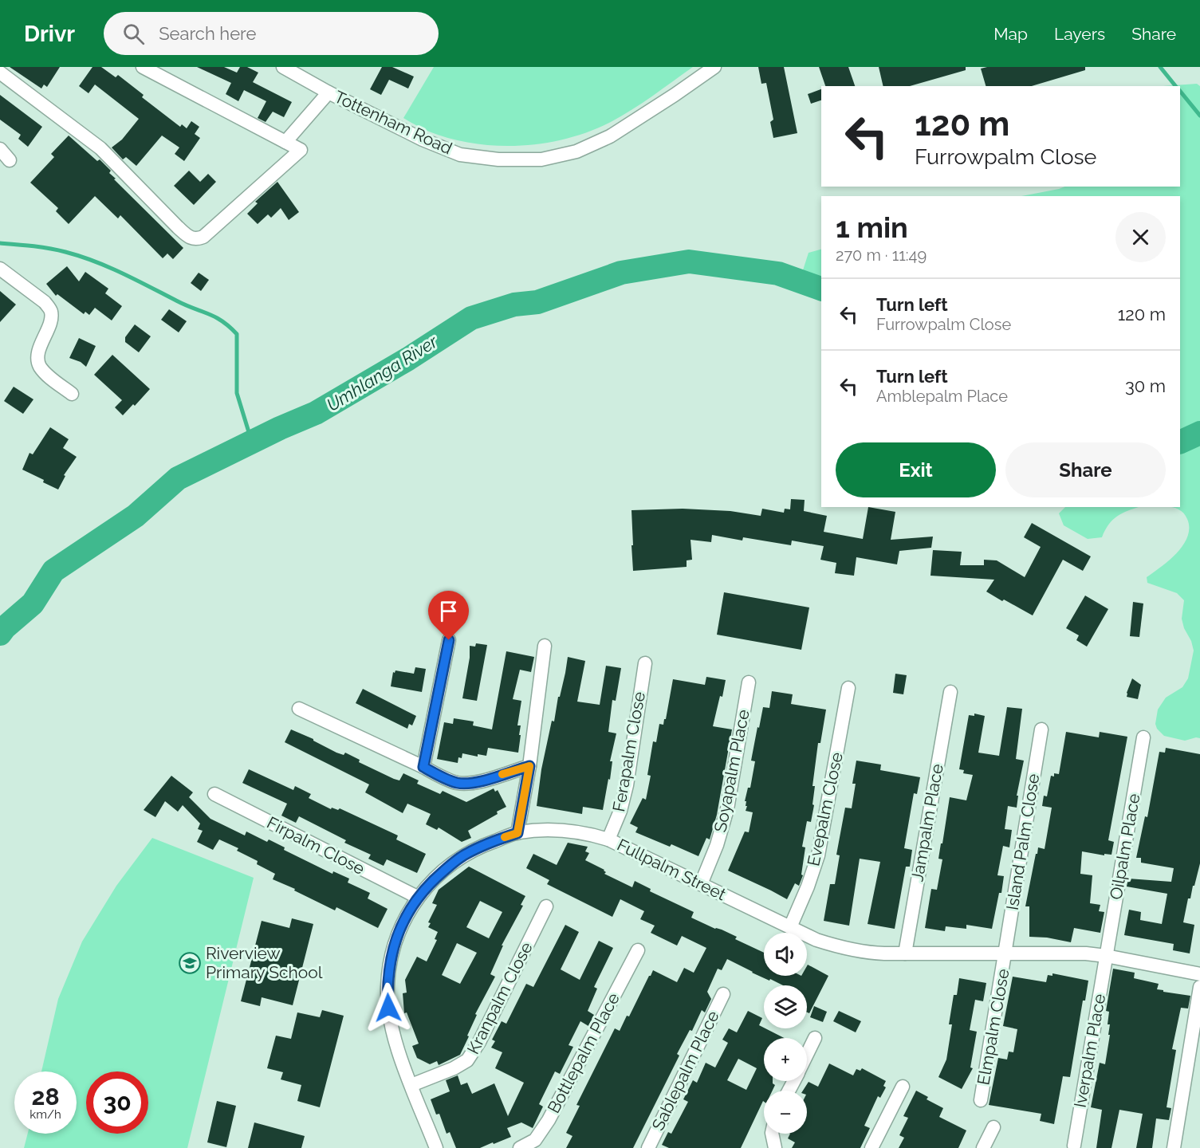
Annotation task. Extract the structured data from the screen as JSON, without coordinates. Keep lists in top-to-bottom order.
{
  "streets": {
    "street": [
      "Tottenham Road",
      "Ferapalm Close",
      "Soyapalm Place",
      "Evepalm Close",
      "Jampalm Place",
      "Island Palm Close",
      "Firpalm Close",
      "Oilpalm Place",
      "Fullpalm Street",
      "Kranpalm Close",
      "Elmpalm Close",
      "Iverpalm Place",
      "Bottlepalm Place",
      "Sablepalm Place"
    ]
  },
  "crossings": [
    ["Ferapalm Close", "Fullpalm Street"],
    ["Soyapalm Place", "Fullpalm Street"],
    ["Evepalm Close", "Fullpalm Street"],
    ["Jampalm Place", "Fullpalm Street"],
    ["Island Palm Close", "Fullpalm Street"],
    ["Island Palm Close", "Elmpalm Close"],
    ["Firpalm Close", "Fullpalm Street"],
    ["Oilpalm Place", "Fullpalm Street"],
    ["Oilpalm Place", "Iverpalm Place"],
    ["Fullpalm Street", "Kranpalm Close"],
    ["Fullpalm Street", "Elmpalm Close"],
    ["Fullpalm Street", "Iverpalm Place"]
  ],
  "water": ["Umhlanga River"],
  "places": {
    "school or university": ["Riverview Primary School"]
  },
  "page": {
    "header": "Drivr",
    "search": "Search here",
    "nav": ["Map", "Layers", "Share"],
    "turn": ["120 m", "Furrowpalm Close"],
    "heading": ["1 min", "270 m · 11:49"],
    "list": [
      {
        "name": "Turn left",
        "note": "Furrowpalm Close",
        "value": "120 m"
      },
      {
        "name": "Turn left",
        "note": "Amblepalm Place",
        "value": "30 m"
      }
    ],
    "buttons": ["Exit", "Share"],
    "map_buttons": ["+", "−"],
    "speed": "28 km/h",
    "limit": "30"
  }
}
